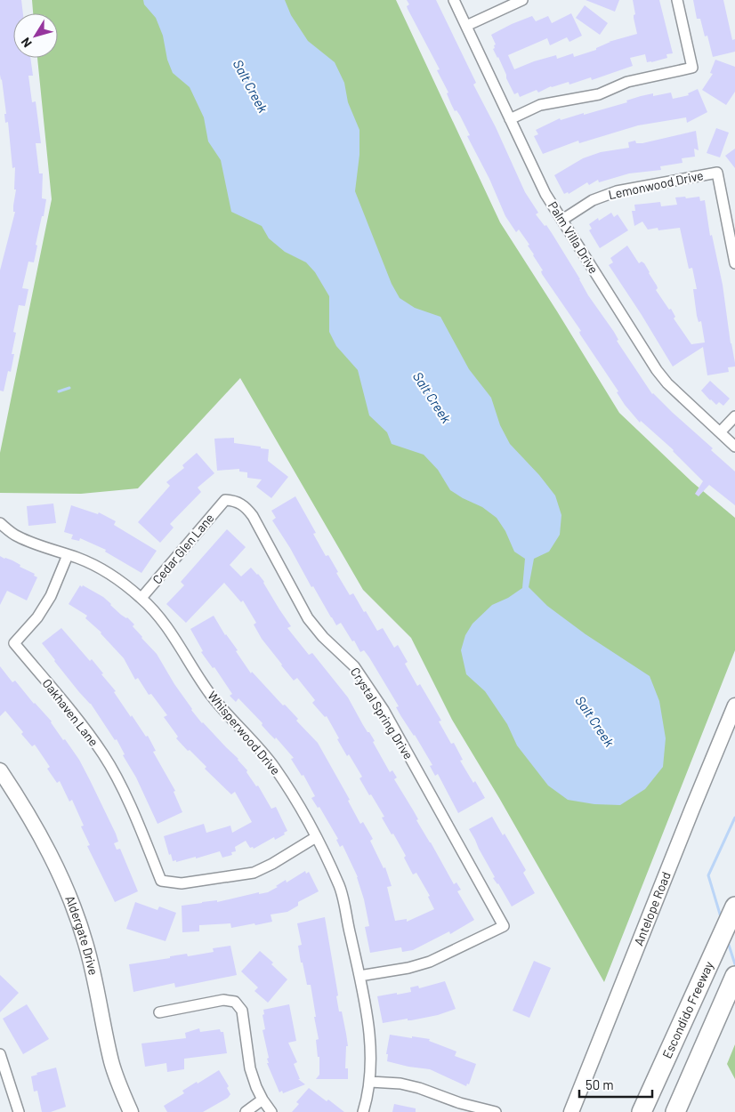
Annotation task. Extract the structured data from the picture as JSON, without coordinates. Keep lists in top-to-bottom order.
{
  "streets": {
    "highway": ["Escondido Freeway"],
    "street": [
      "Lemonwood Drive",
      "Palm Villa Drive",
      "Cedar Glen Lane",
      "Oakhaven Lane",
      "Crystal Spring Drive",
      "Whisperwood Drive",
      "Antelope Road",
      "Aldergate Drive"
    ]
  },
  "crossings": [
    ["Lemonwood Drive", "Palm Villa Drive"],
    ["Cedar Glen Lane", "Crystal Spring Drive"],
    ["Cedar Glen Lane", "Whisperwood Drive"],
    ["Oakhaven Lane", "Whisperwood Drive"],
    ["Crystal Spring Drive", "Whisperwood Drive"]
  ],
  "water": ["Salt Creek"],
  "scale_bar": "50 m",
  "north": "bottom left"
}
